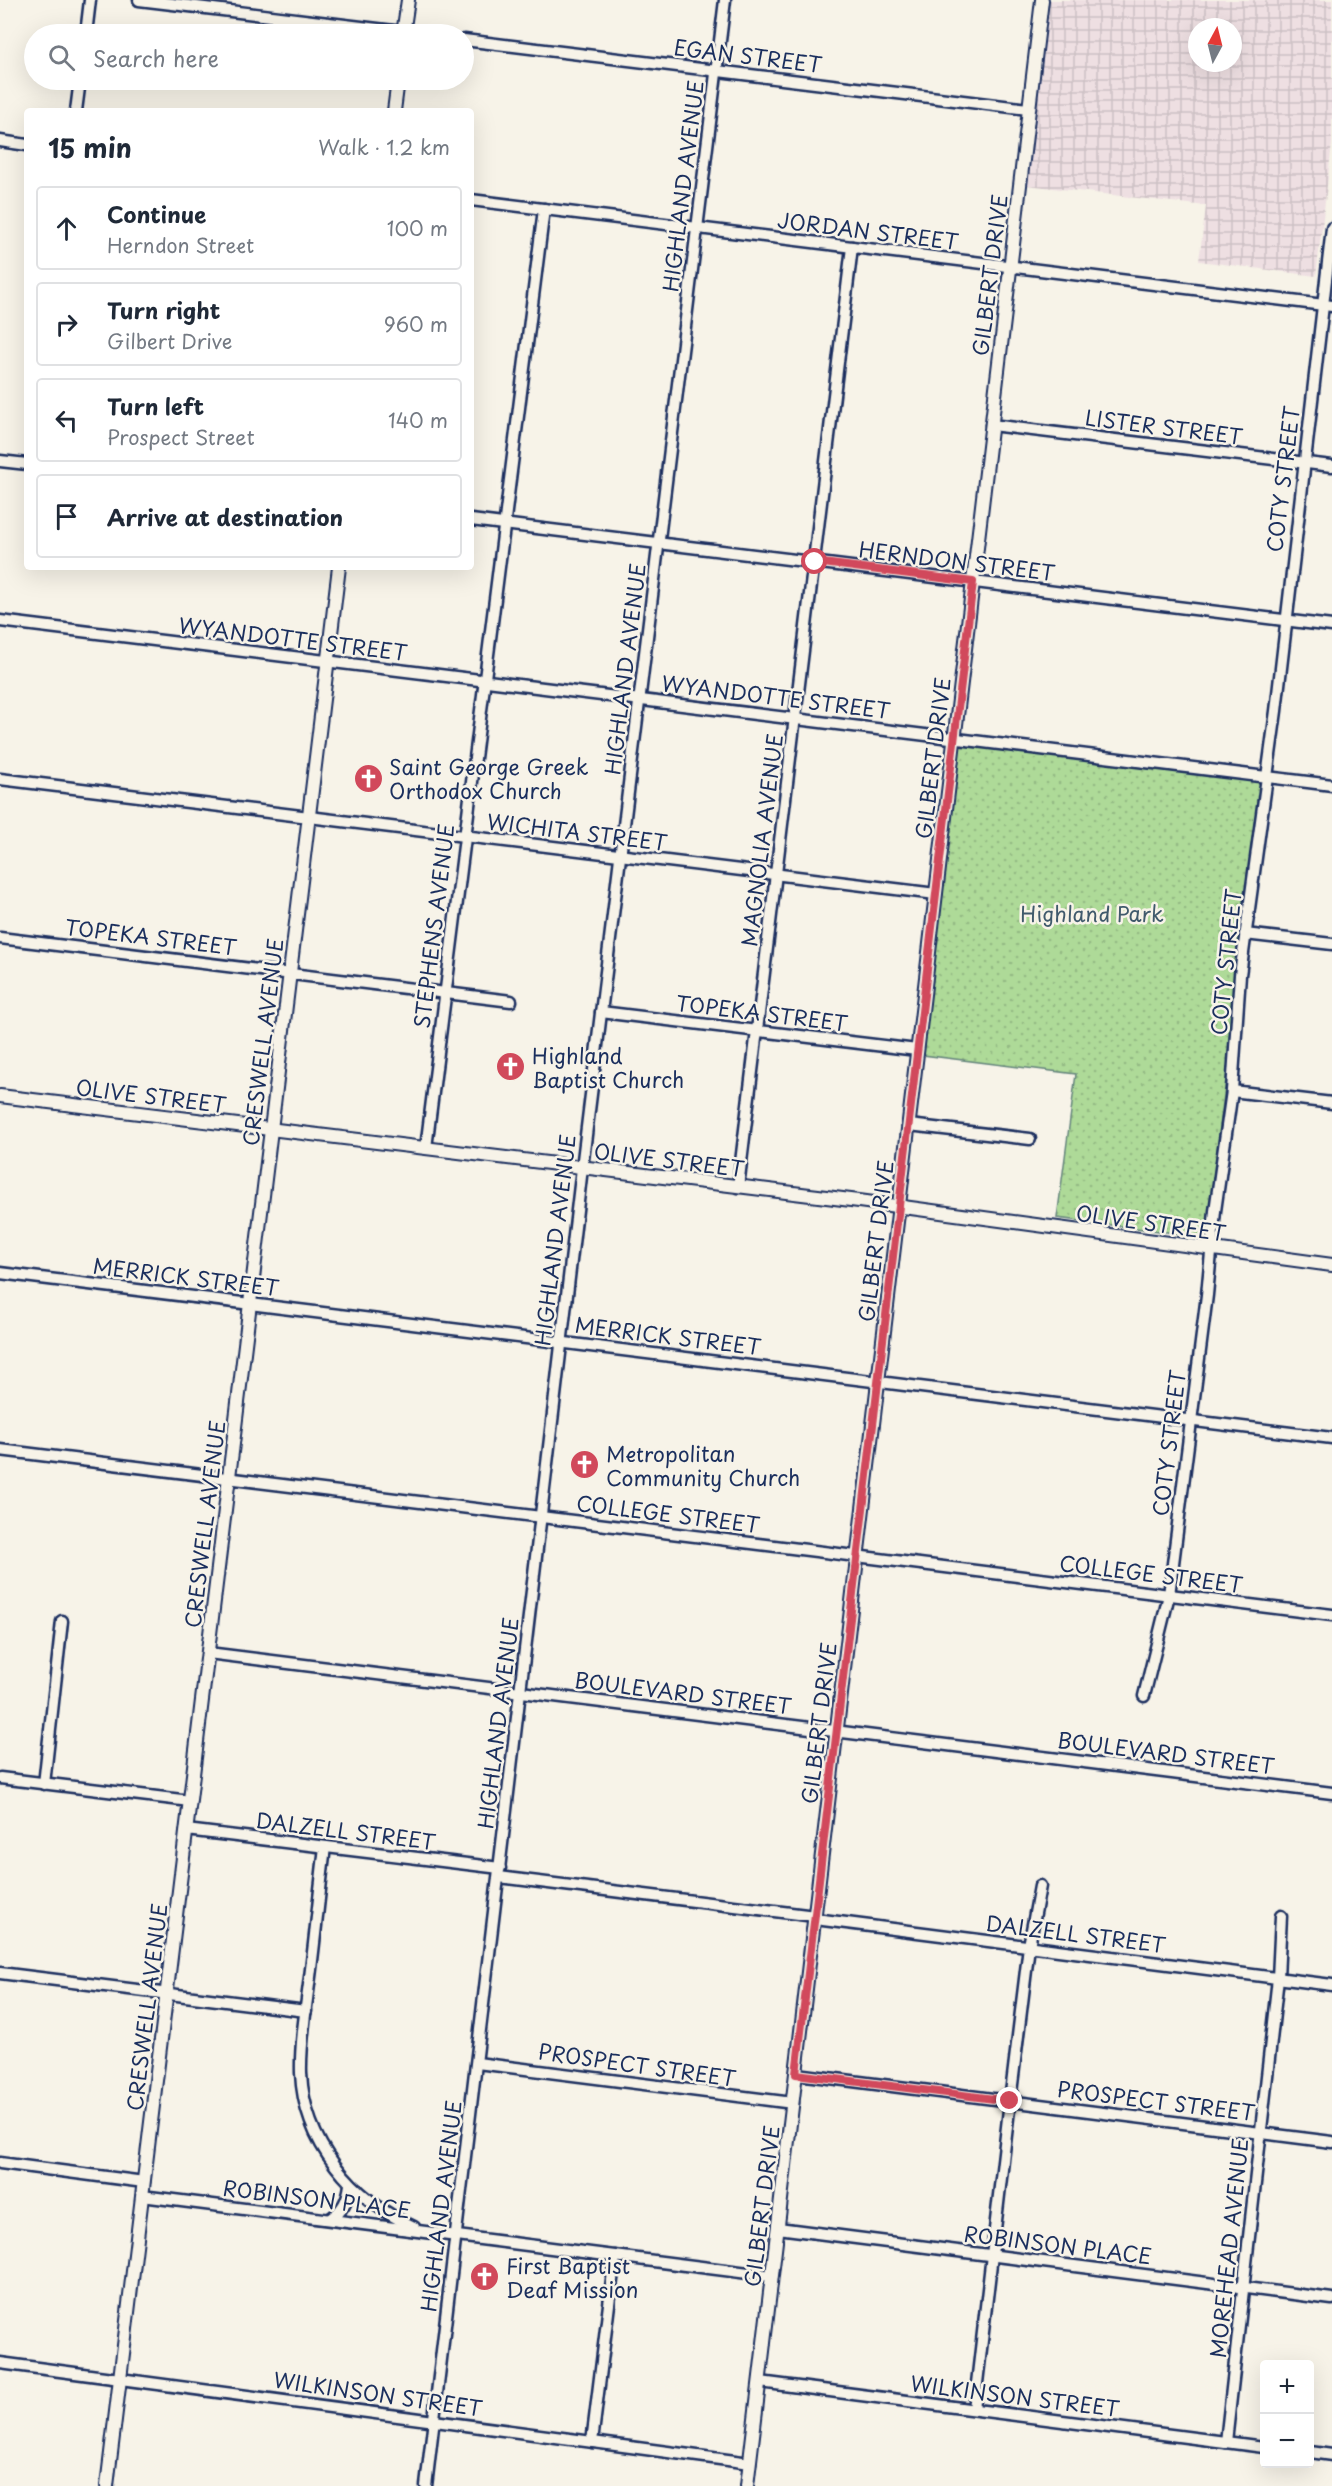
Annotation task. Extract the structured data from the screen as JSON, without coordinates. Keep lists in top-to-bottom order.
{
  "streets": {
    "street": [
      "EGAN STREET",
      "HIGHLAND AVENUE",
      "JORDAN STREET",
      "GILBERT DRIVE",
      "LISTER STREET",
      "COTY STREET",
      "HERNDON STREET",
      "WYANDOTTE STREET",
      "WICHITA STREET",
      "MAGNOLIA AVENUE",
      "STEPHENS AVENUE",
      "TOPEKA STREET",
      "CRESWELL AVENUE",
      "OLIVE STREET",
      "MERRICK STREET",
      "COLLEGE STREET",
      "BOULEVARD STREET",
      "DALZELL STREET",
      "PROSPECT STREET",
      "ROBINSON PLACE",
      "MOREHEAD AVENUE",
      "WILKINSON STREET"
    ]
  },
  "crossings": [
    ["EGAN STREET", "HIGHLAND AVENUE"],
    ["EGAN STREET", "GILBERT DRIVE"],
    ["HIGHLAND AVENUE", "JORDAN STREET"],
    ["HIGHLAND AVENUE", "HERNDON STREET"],
    ["HIGHLAND AVENUE", "WYANDOTTE STREET"],
    ["HIGHLAND AVENUE", "WICHITA STREET"],
    ["HIGHLAND AVENUE", "TOPEKA STREET"],
    ["HIGHLAND AVENUE", "OLIVE STREET"],
    ["HIGHLAND AVENUE", "MERRICK STREET"],
    ["HIGHLAND AVENUE", "COLLEGE STREET"],
    ["HIGHLAND AVENUE", "BOULEVARD STREET"],
    ["HIGHLAND AVENUE", "DALZELL STREET"],
    ["HIGHLAND AVENUE", "PROSPECT STREET"],
    ["HIGHLAND AVENUE", "ROBINSON PLACE"],
    ["HIGHLAND AVENUE", "WILKINSON STREET"],
    ["JORDAN STREET", "GILBERT DRIVE"],
    ["JORDAN STREET", "COTY STREET"],
    ["JORDAN STREET", "MAGNOLIA AVENUE"],
    ["JORDAN STREET", "STEPHENS AVENUE"],
    ["GILBERT DRIVE", "LISTER STREET"],
    ["GILBERT DRIVE", "HERNDON STREET"],
    ["GILBERT DRIVE", "WYANDOTTE STREET"],
    ["GILBERT DRIVE", "WICHITA STREET"],
    ["GILBERT DRIVE", "TOPEKA STREET"],
    ["GILBERT DRIVE", "OLIVE STREET"],
    ["GILBERT DRIVE", "MERRICK STREET"],
    ["GILBERT DRIVE", "COLLEGE STREET"],
    ["GILBERT DRIVE", "BOULEVARD STREET"],
    ["GILBERT DRIVE", "DALZELL STREET"],
    ["GILBERT DRIVE", "PROSPECT STREET"],
    ["GILBERT DRIVE", "ROBINSON PLACE"],
    ["GILBERT DRIVE", "WILKINSON STREET"],
    ["LISTER STREET", "COTY STREET"],
    ["COTY STREET", "HERNDON STREET"],
    ["COTY STREET", "WYANDOTTE STREET"],
    ["COTY STREET", "OLIVE STREET"],
    ["COTY STREET", "MERRICK STREET"],
    ["COTY STREET", "COLLEGE STREET"],
    ["HERNDON STREET", "MAGNOLIA AVENUE"],
    ["HERNDON STREET", "STEPHENS AVENUE"],
    ["WYANDOTTE STREET", "MAGNOLIA AVENUE"],
    ["WYANDOTTE STREET", "STEPHENS AVENUE"],
    ["WYANDOTTE STREET", "CRESWELL AVENUE"],
    ["WICHITA STREET", "MAGNOLIA AVENUE"],
    ["WICHITA STREET", "STEPHENS AVENUE"],
    ["WICHITA STREET", "CRESWELL AVENUE"],
    ["MAGNOLIA AVENUE", "TOPEKA STREET"],
    ["MAGNOLIA AVENUE", "OLIVE STREET"],
    ["STEPHENS AVENUE", "TOPEKA STREET"],
    ["STEPHENS AVENUE", "OLIVE STREET"],
    ["TOPEKA STREET", "CRESWELL AVENUE"],
    ["CRESWELL AVENUE", "OLIVE STREET"],
    ["CRESWELL AVENUE", "MERRICK STREET"],
    ["CRESWELL AVENUE", "COLLEGE STREET"],
    ["CRESWELL AVENUE", "BOULEVARD STREET"],
    ["CRESWELL AVENUE", "DALZELL STREET"],
    ["CRESWELL AVENUE", "ROBINSON PLACE"],
    ["CRESWELL AVENUE", "WILKINSON STREET"],
    ["DALZELL STREET", "MOREHEAD AVENUE"],
    ["PROSPECT STREET", "MOREHEAD AVENUE"],
    ["ROBINSON PLACE", "MOREHEAD AVENUE"],
    ["MOREHEAD AVENUE", "WILKINSON STREET"]
  ],
  "parks": ["Highland Park"],
  "places": {
    "church": [
      "Saint George Greek Orthodox Church",
      "Highland Baptist Church",
      "Metropolitan Community Church",
      "First Baptist Deaf Mission"
    ]
  },
  "north": "top",
  "page": {
    "search": "Search here",
    "heading": ["15 min", "Walk · 1.2 km"],
    "list": [
      ["Continue", "Herndon Street", "100 m"],
      ["Turn right", "Gilbert Drive", "960 m"],
      ["Turn left", "Prospect Street", "140 m"],
      "Arrive at destination"
    ],
    "map_buttons": ["+", "−"]
  }
}
